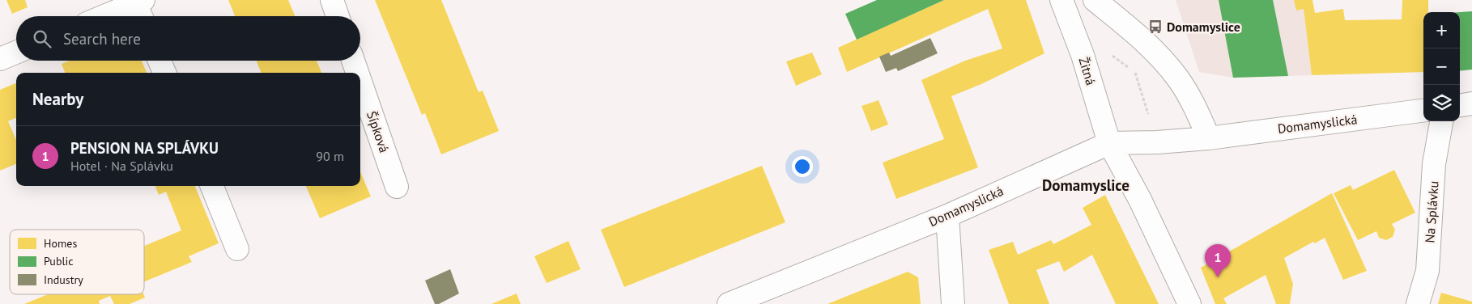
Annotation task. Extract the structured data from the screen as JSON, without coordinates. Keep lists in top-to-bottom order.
{
  "streets": {
    "street": [
      "Žitná",
      "Domamyslická",
      "Šípková",
      "Na Splávku"
    ]
  },
  "crossings": [
    ["Žitná", "Domamyslická"]
  ],
  "districts": ["Domamyslice"],
  "places": {
    "bus stop": ["Domamyslice"]
  },
  "legend": ["Homes", "Public", "Industry"],
  "page": {
    "map_buttons": ["+", "−"],
    "search": "Search here",
    "heading": "Nearby",
    "list": [
      {
        "mark": "1",
        "name": "PENSION NA SPLÁVKU",
        "note": "Hotel · Na Splávku",
        "value": "90 m"
      }
    ],
    "pins": "1"
  }
}
